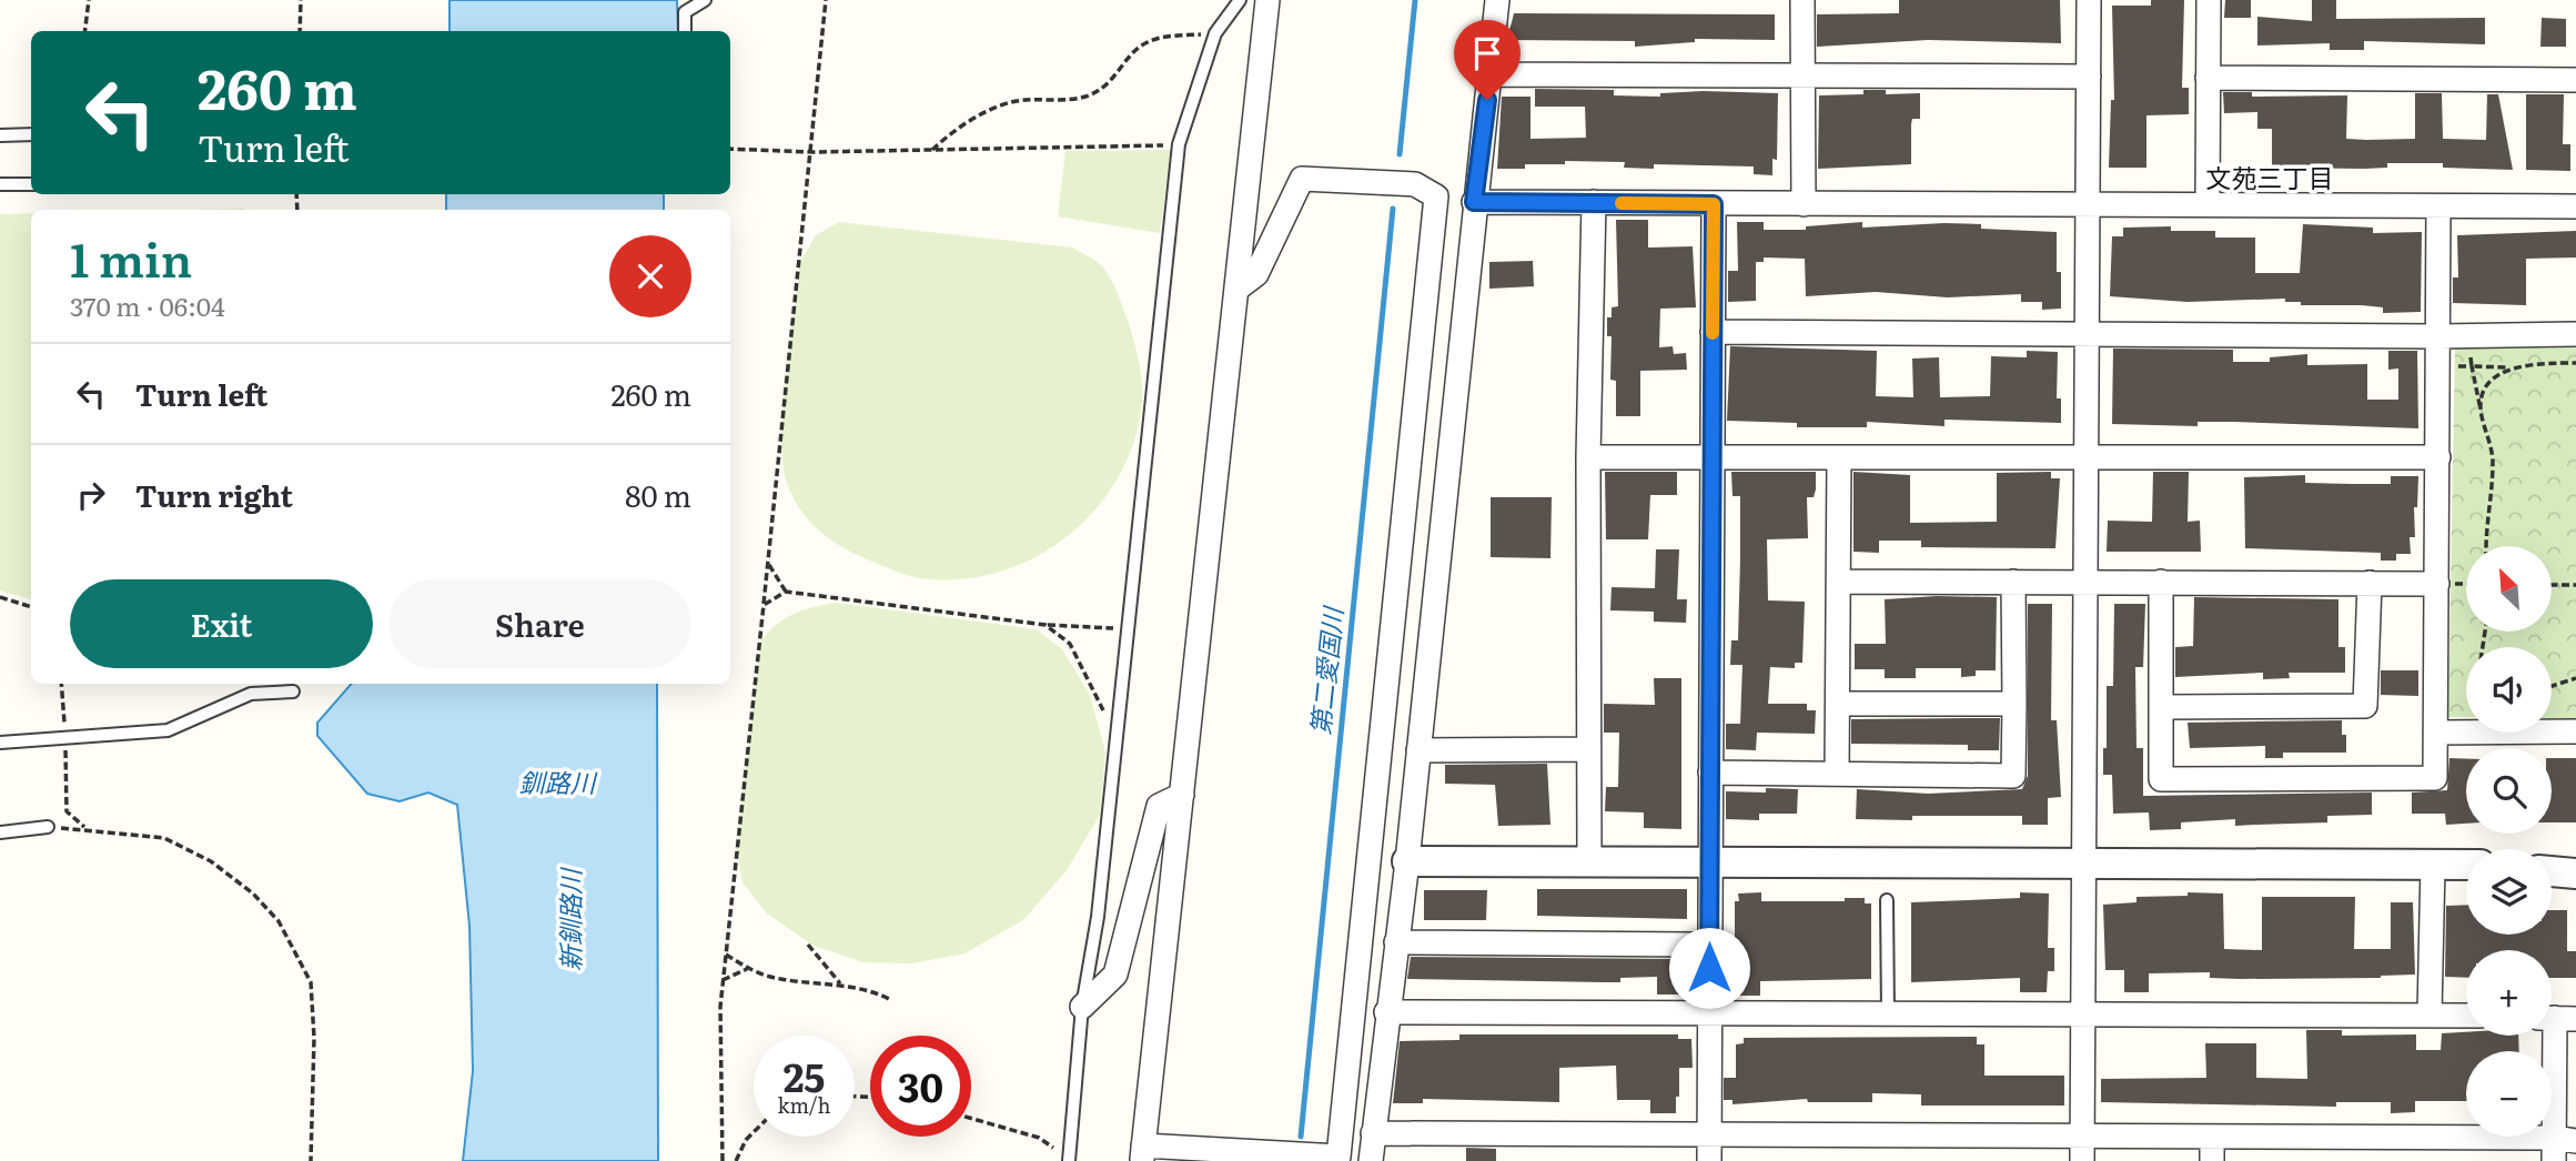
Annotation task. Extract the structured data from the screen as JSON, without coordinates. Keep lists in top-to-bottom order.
{
  "districts": ["文苑三丁目"],
  "water": ["第二愛国川", "釧路川", "新釧路川"],
  "north": "top left",
  "page": {
    "turn": ["260 m", "Turn left"],
    "heading": ["1 min", "370 m · 06:04"],
    "list": [
      {
        "name": "Turn left",
        "value": "260 m"
      },
      {
        "name": "Turn right",
        "value": "80 m"
      }
    ],
    "map_buttons": ["+", "−"],
    "buttons": ["Exit", "Share"],
    "speed": "25 km/h",
    "limit": "30"
  }
}
